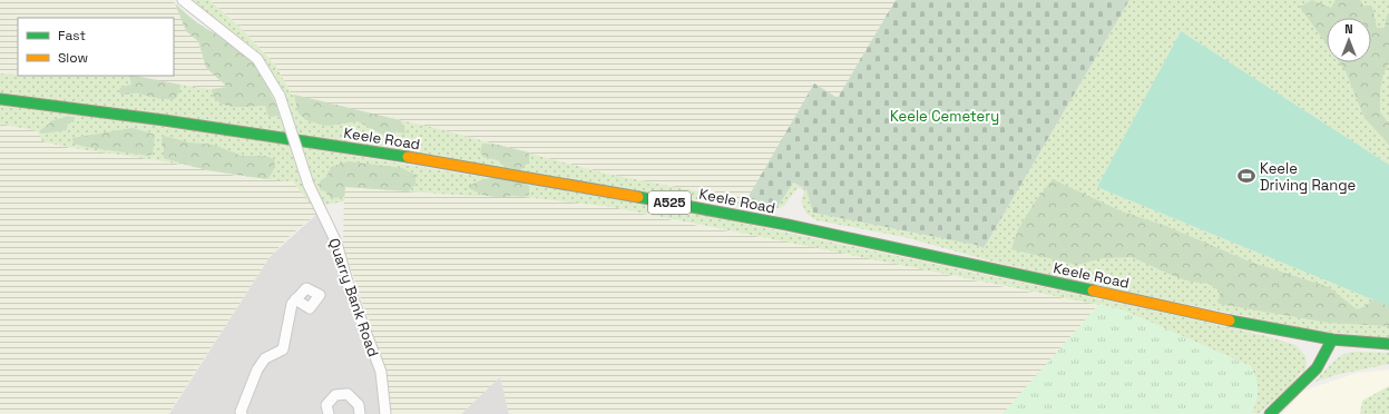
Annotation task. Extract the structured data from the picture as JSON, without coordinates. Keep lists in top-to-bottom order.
{
  "streets": {
    "main road": ["Keele Road", "A525"],
    "street": ["Quarry Bank Road"]
  },
  "parks": ["Keele Cemetery"],
  "places": {
    "sports": ["Keele Driving Range"]
  },
  "legend": ["Fast", "Slow"],
  "north": "top"
}
